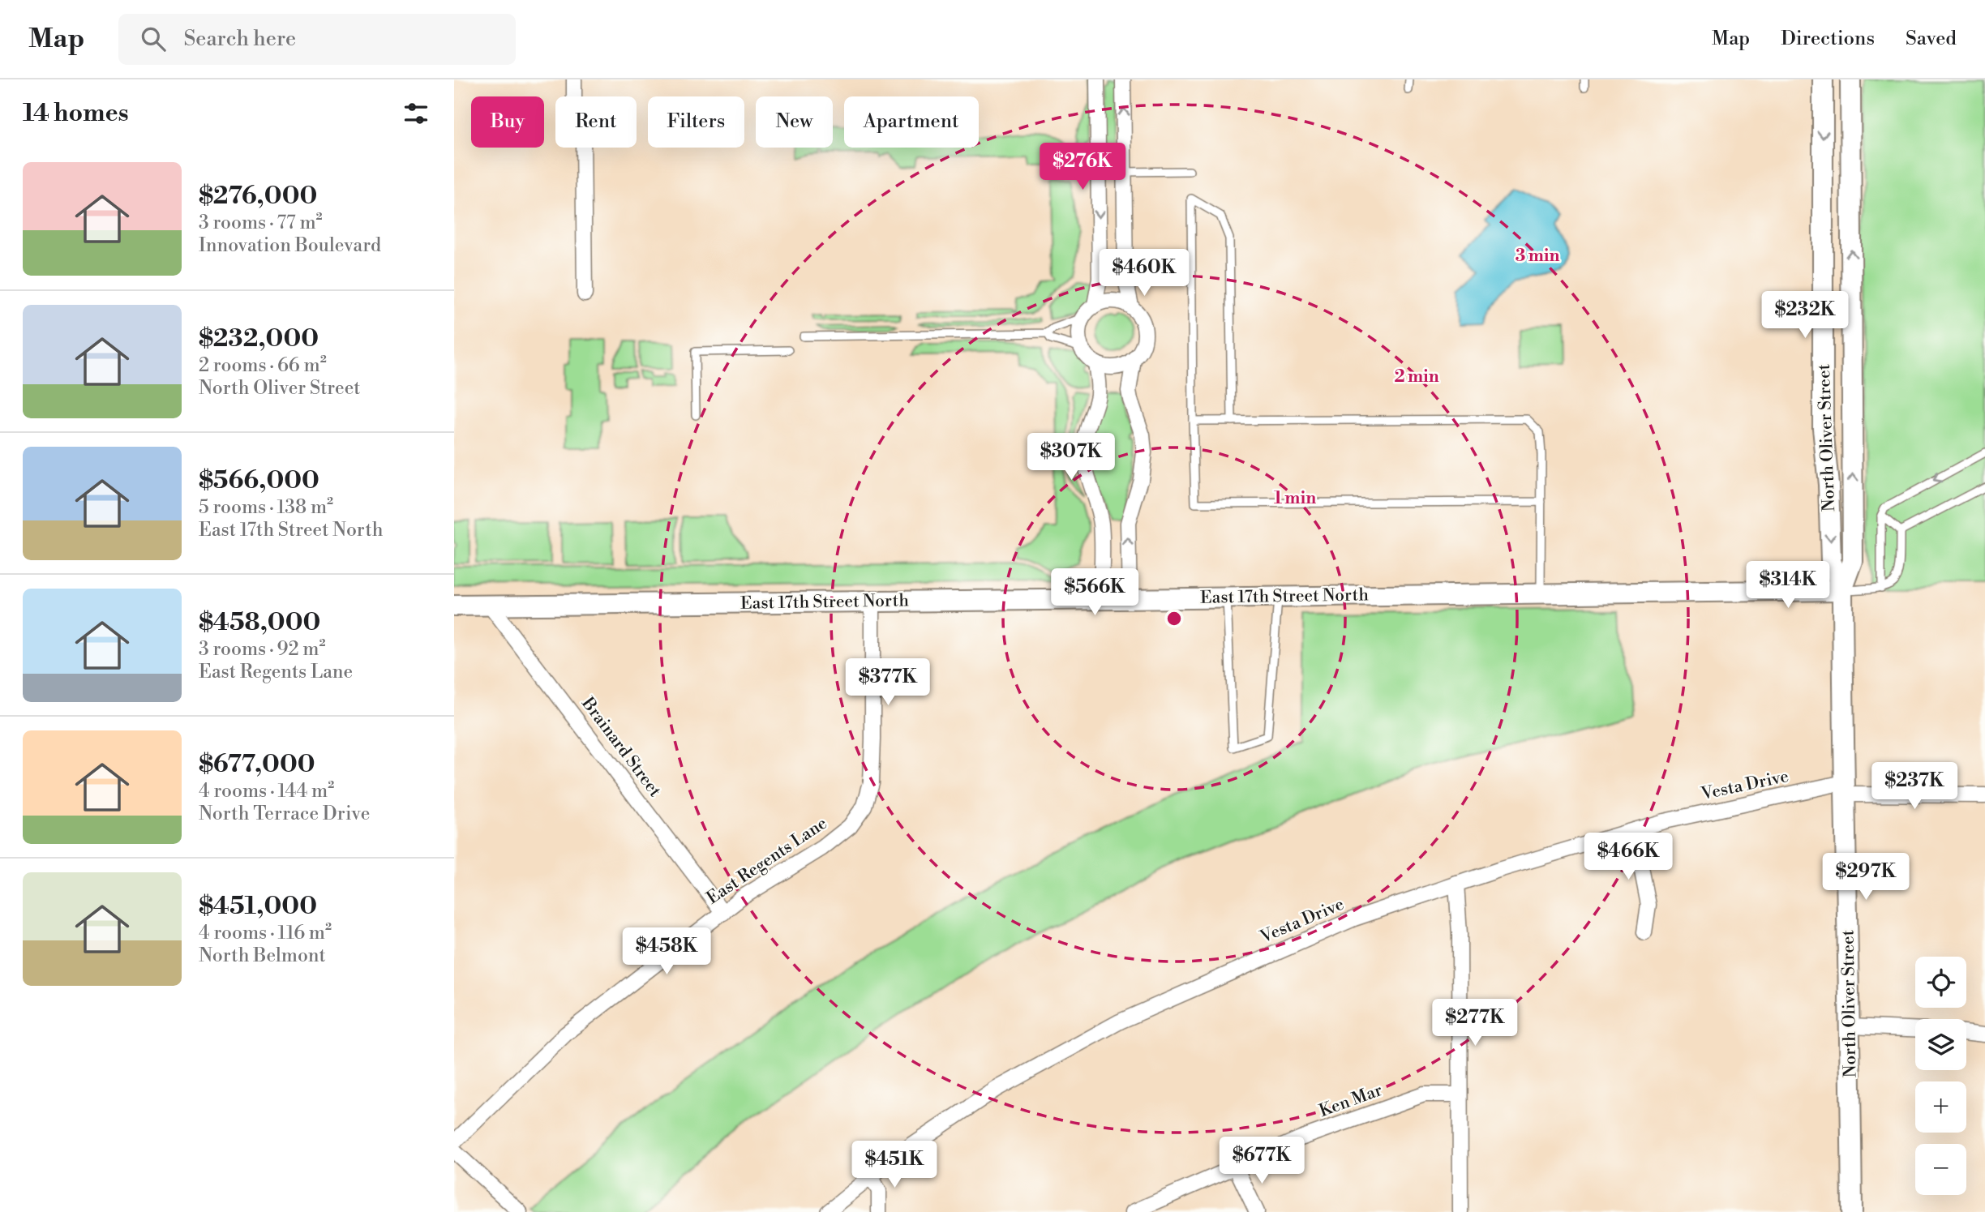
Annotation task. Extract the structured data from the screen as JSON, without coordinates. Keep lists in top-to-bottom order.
{
  "streets": {
    "main road": ["North Oliver Street", "East 17th Street North"],
    "street": [
      "Brainard Street",
      "Vesta Drive",
      "East Regents Lane",
      "Ken Mar"
    ]
  },
  "crossings": [
    ["North Oliver Street", "East 17th Street North"],
    ["North Oliver Street", "Vesta Drive"],
    ["East 17th Street North", "Brainard Street"],
    ["East 17th Street North", "East Regents Lane"],
    ["Brainard Street", "East Regents Lane"]
  ],
  "page": {
    "header": "Map",
    "search": "Search here",
    "nav": ["Map", "Directions", "Saved"],
    "heading": "14 homes",
    "chip": [
      "Buy",
      "Rent",
      "Filters",
      "New",
      "Apartment"
    ],
    "price": [
      "$276K",
      "$460K",
      "$232K",
      "$307K",
      "$314K",
      "$566K",
      "$377K",
      "$237K",
      "$466K",
      "$297K",
      "$458K",
      "$277K",
      "$677K",
      "$451K"
    ],
    "list": [
      {
        "name": "$276,000",
        "note": "3 rooms · 77 m² · Innovation Boulevard"
      },
      {
        "name": "$232,000",
        "note": "2 rooms · 66 m² · North Oliver Street"
      },
      {
        "name": "$566,000",
        "note": "5 rooms · 138 m² · East 17th Street North"
      },
      {
        "name": "$458,000",
        "note": "3 rooms · 92 m² · East Regents Lane"
      },
      {
        "name": "$677,000",
        "note": "4 rooms · 144 m² · North Terrace Drive"
      },
      {
        "name": "$451,000",
        "note": "4 rooms · 116 m² · North Belmont"
      }
    ],
    "map_buttons": ["+", "−"]
  },
  "rings": ["3 min", "2 min", "1 min"]
}
